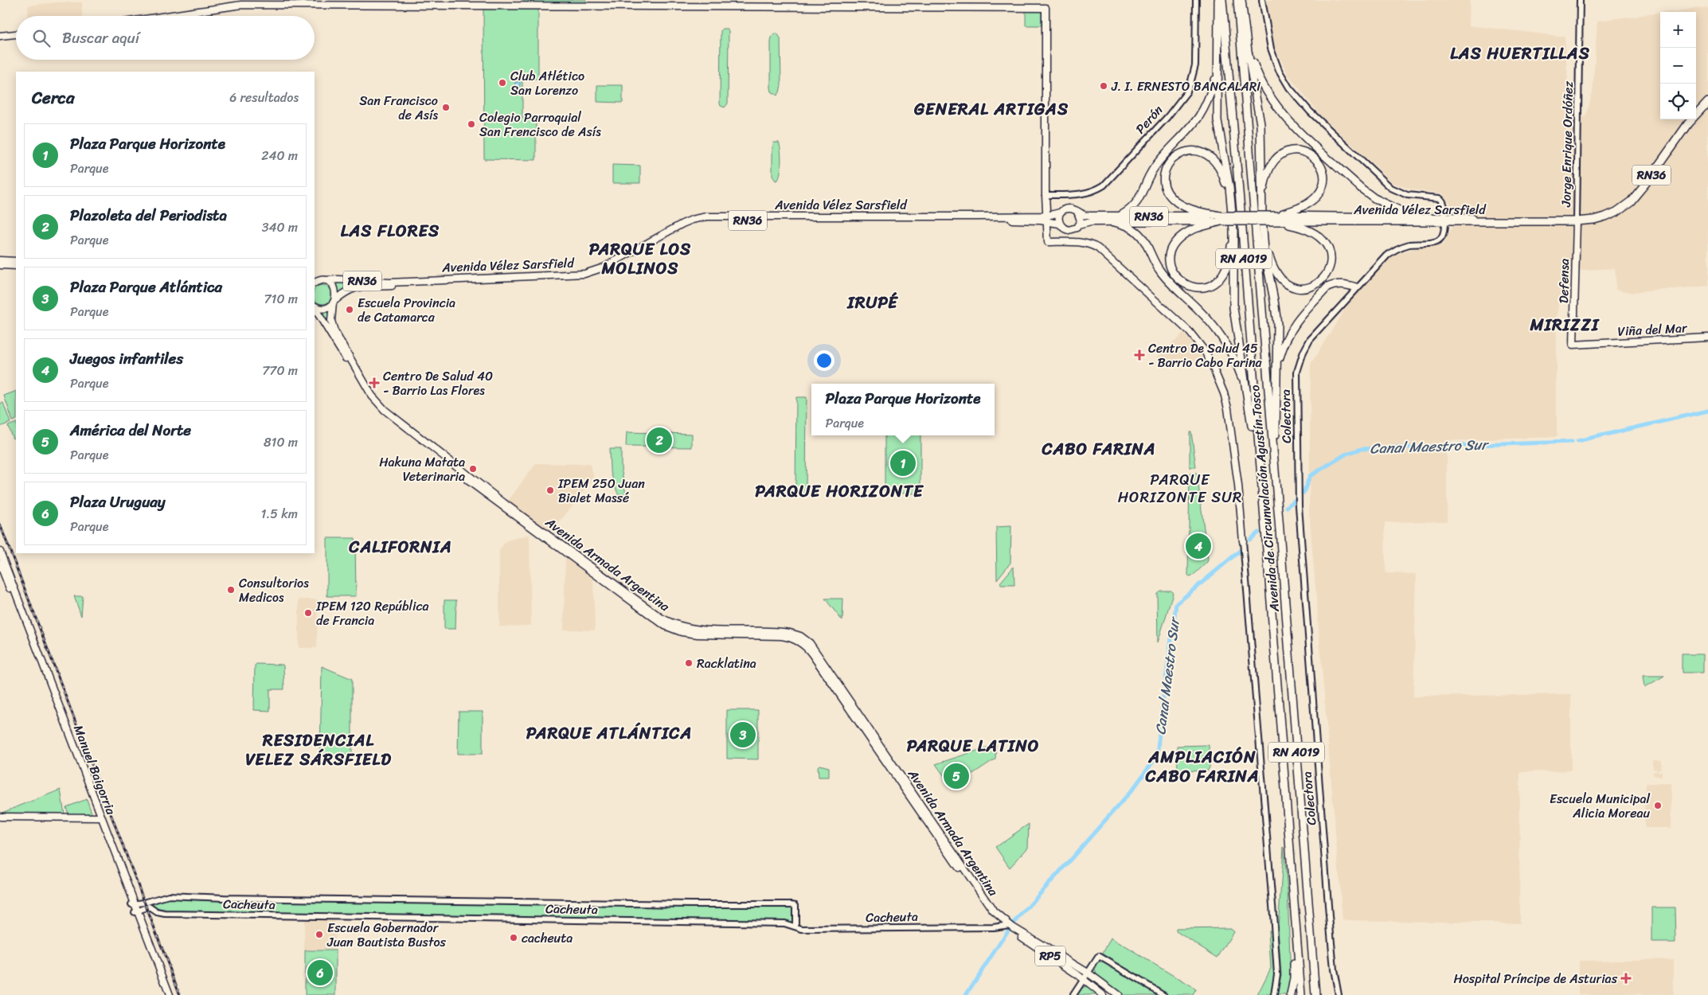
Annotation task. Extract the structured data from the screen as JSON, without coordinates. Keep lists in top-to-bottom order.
{
  "streets": {
    "highway": [
      "RN36",
      "Avenida Vélez Sarsfield",
      "RN A019",
      "Avenida de Circunvalación Agustín Tosco"
    ],
    "main road": [
      "Defensa",
      "Viña del Mar",
      "Avenida Armada Argentina",
      "Manuel Baigorria",
      "RP5"
    ],
    "street": [
      "Perón",
      "Jorge Enrique Ordóñez",
      "Colectora",
      "Cacheuta"
    ]
  },
  "crossings": [
    ["Jorge Enrique Ordóñez", "Avenida Vélez Sarsfield"],
    ["Jorge Enrique Ordóñez", "Defensa"],
    ["RN36", "Avenida Vélez Sarsfield"],
    ["RN36", "Avenida Armada Argentina"],
    ["Avenida Vélez Sarsfield", "Defensa"],
    ["Avenida Vélez Sarsfield", "Colectora"],
    ["Avenida Vélez Sarsfield", "Avenida Armada Argentina"],
    ["Defensa", "Viña del Mar"],
    ["Avenida Armada Argentina", "Cacheuta"],
    ["Manuel Baigorria", "Cacheuta"]
  ],
  "districts": [
    "LAS HUERTILLAS",
    "GENERAL ARTIGAS",
    "LAS FLORES",
    "PARQUE LOS MOLINOS",
    "IRUPÉ",
    "MIRIZZI",
    "CABO FARINA",
    "PARQUE HORIZONTE SUR",
    "PARQUE HORIZONTE",
    "CALIFORNIA",
    "PARQUE ATLÁNTICA",
    "RESIDENCIAL VELEZ SÁRSFIELD",
    "PARQUE LATINO",
    "AMPLIACIÓN CABO FARINA"
  ],
  "water": ["Canal Maestro Sur"],
  "places": {
    "other": [
      "Club Atlético San Lorenzo",
      "J. I. ERNESTO BANCALARI",
      "San Francisco de Asís",
      "Colegio Parroquial San Frencisco de Asís",
      "Escuela Provincia de Catamarca",
      "Hakuna Matata Veterinaria",
      "IPEM 250 Juan Bialet Massé",
      "Consultorios Medicos",
      "IPEM 120 República de Francia",
      "Racklatina",
      "Escuela Municipal Alicia Moreau",
      "Escuela Gobernador Juan Bautista Bustos",
      "cacheuta"
    ],
    "health": ["Centro De Salud 45 - Barrio Cabo Farina", "Centro De Salud 40 - Barrio Las Flores", "Hospital Príncipe de Asturias"]
  },
  "page": {
    "map_buttons": ["+", "−"],
    "search": "Buscar aquí",
    "heading": ["Cerca", "6 resultados"],
    "list": [
      {
        "mark": "1",
        "name": "Plaza Parque Horizonte",
        "note": "Parque",
        "value": "240 m"
      },
      {
        "mark": "2",
        "name": "Plazoleta del Periodista",
        "note": "Parque",
        "value": "340 m"
      },
      {
        "mark": "3",
        "name": "Plaza Parque Atlántica",
        "note": "Parque",
        "value": "710 m"
      },
      {
        "mark": "4",
        "name": "Juegos infantiles",
        "note": "Parque",
        "value": "770 m"
      },
      {
        "mark": "5",
        "name": "América del Norte",
        "note": "Parque",
        "value": "810 m"
      },
      {
        "mark": "6",
        "name": "Plaza Uruguay",
        "note": "Parque",
        "value": "1.5 km"
      }
    ],
    "popup": ["Plaza Parque Horizonte", "Parque"],
    "pins": [
      "2",
      "1",
      "4",
      "3",
      "5",
      "6"
    ]
  }
}
